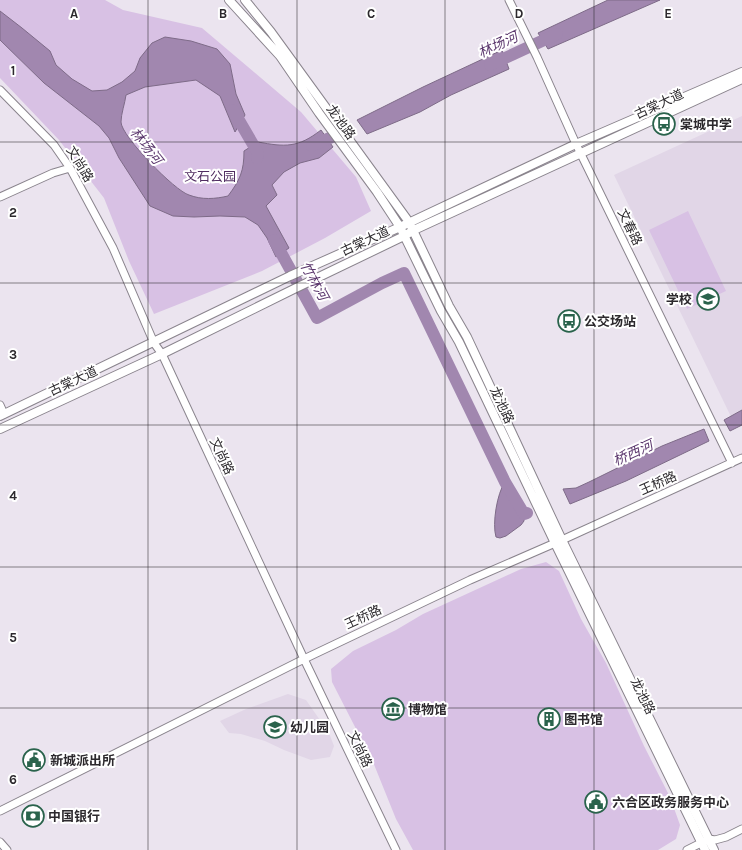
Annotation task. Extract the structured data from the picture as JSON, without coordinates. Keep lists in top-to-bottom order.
{
  "streets": {
    "main road": ["古棠大道", "龙池路"],
    "street": ["文尚路", "文春路", "王桥路"]
  },
  "crossings": [
    ["古棠大道", "龙池路"],
    ["古棠大道", "文尚路"],
    ["古棠大道", "文春路"],
    ["龙池路", "王桥路"],
    ["文尚路", "王桥路"],
    ["文春路", "王桥路"]
  ],
  "water": ["林场河", "竹林河", "桥西河"],
  "parks": ["文石公园"],
  "places": {
    "bus stop": ["棠城中学", "公交场站"],
    "school or university": ["学校", "幼儿园"],
    "museum": ["博物馆"],
    "building": ["图书馆"],
    "public building": ["新城派出所", "六合区政务服务中心"],
    "bank": ["中国银行"]
  },
  "grid": {
    "columns": [
      "A",
      "B",
      "C",
      "D",
      "E"
    ],
    "rows": [
      "1",
      "2",
      "3",
      "4",
      "5",
      "6"
    ]
  }
}
